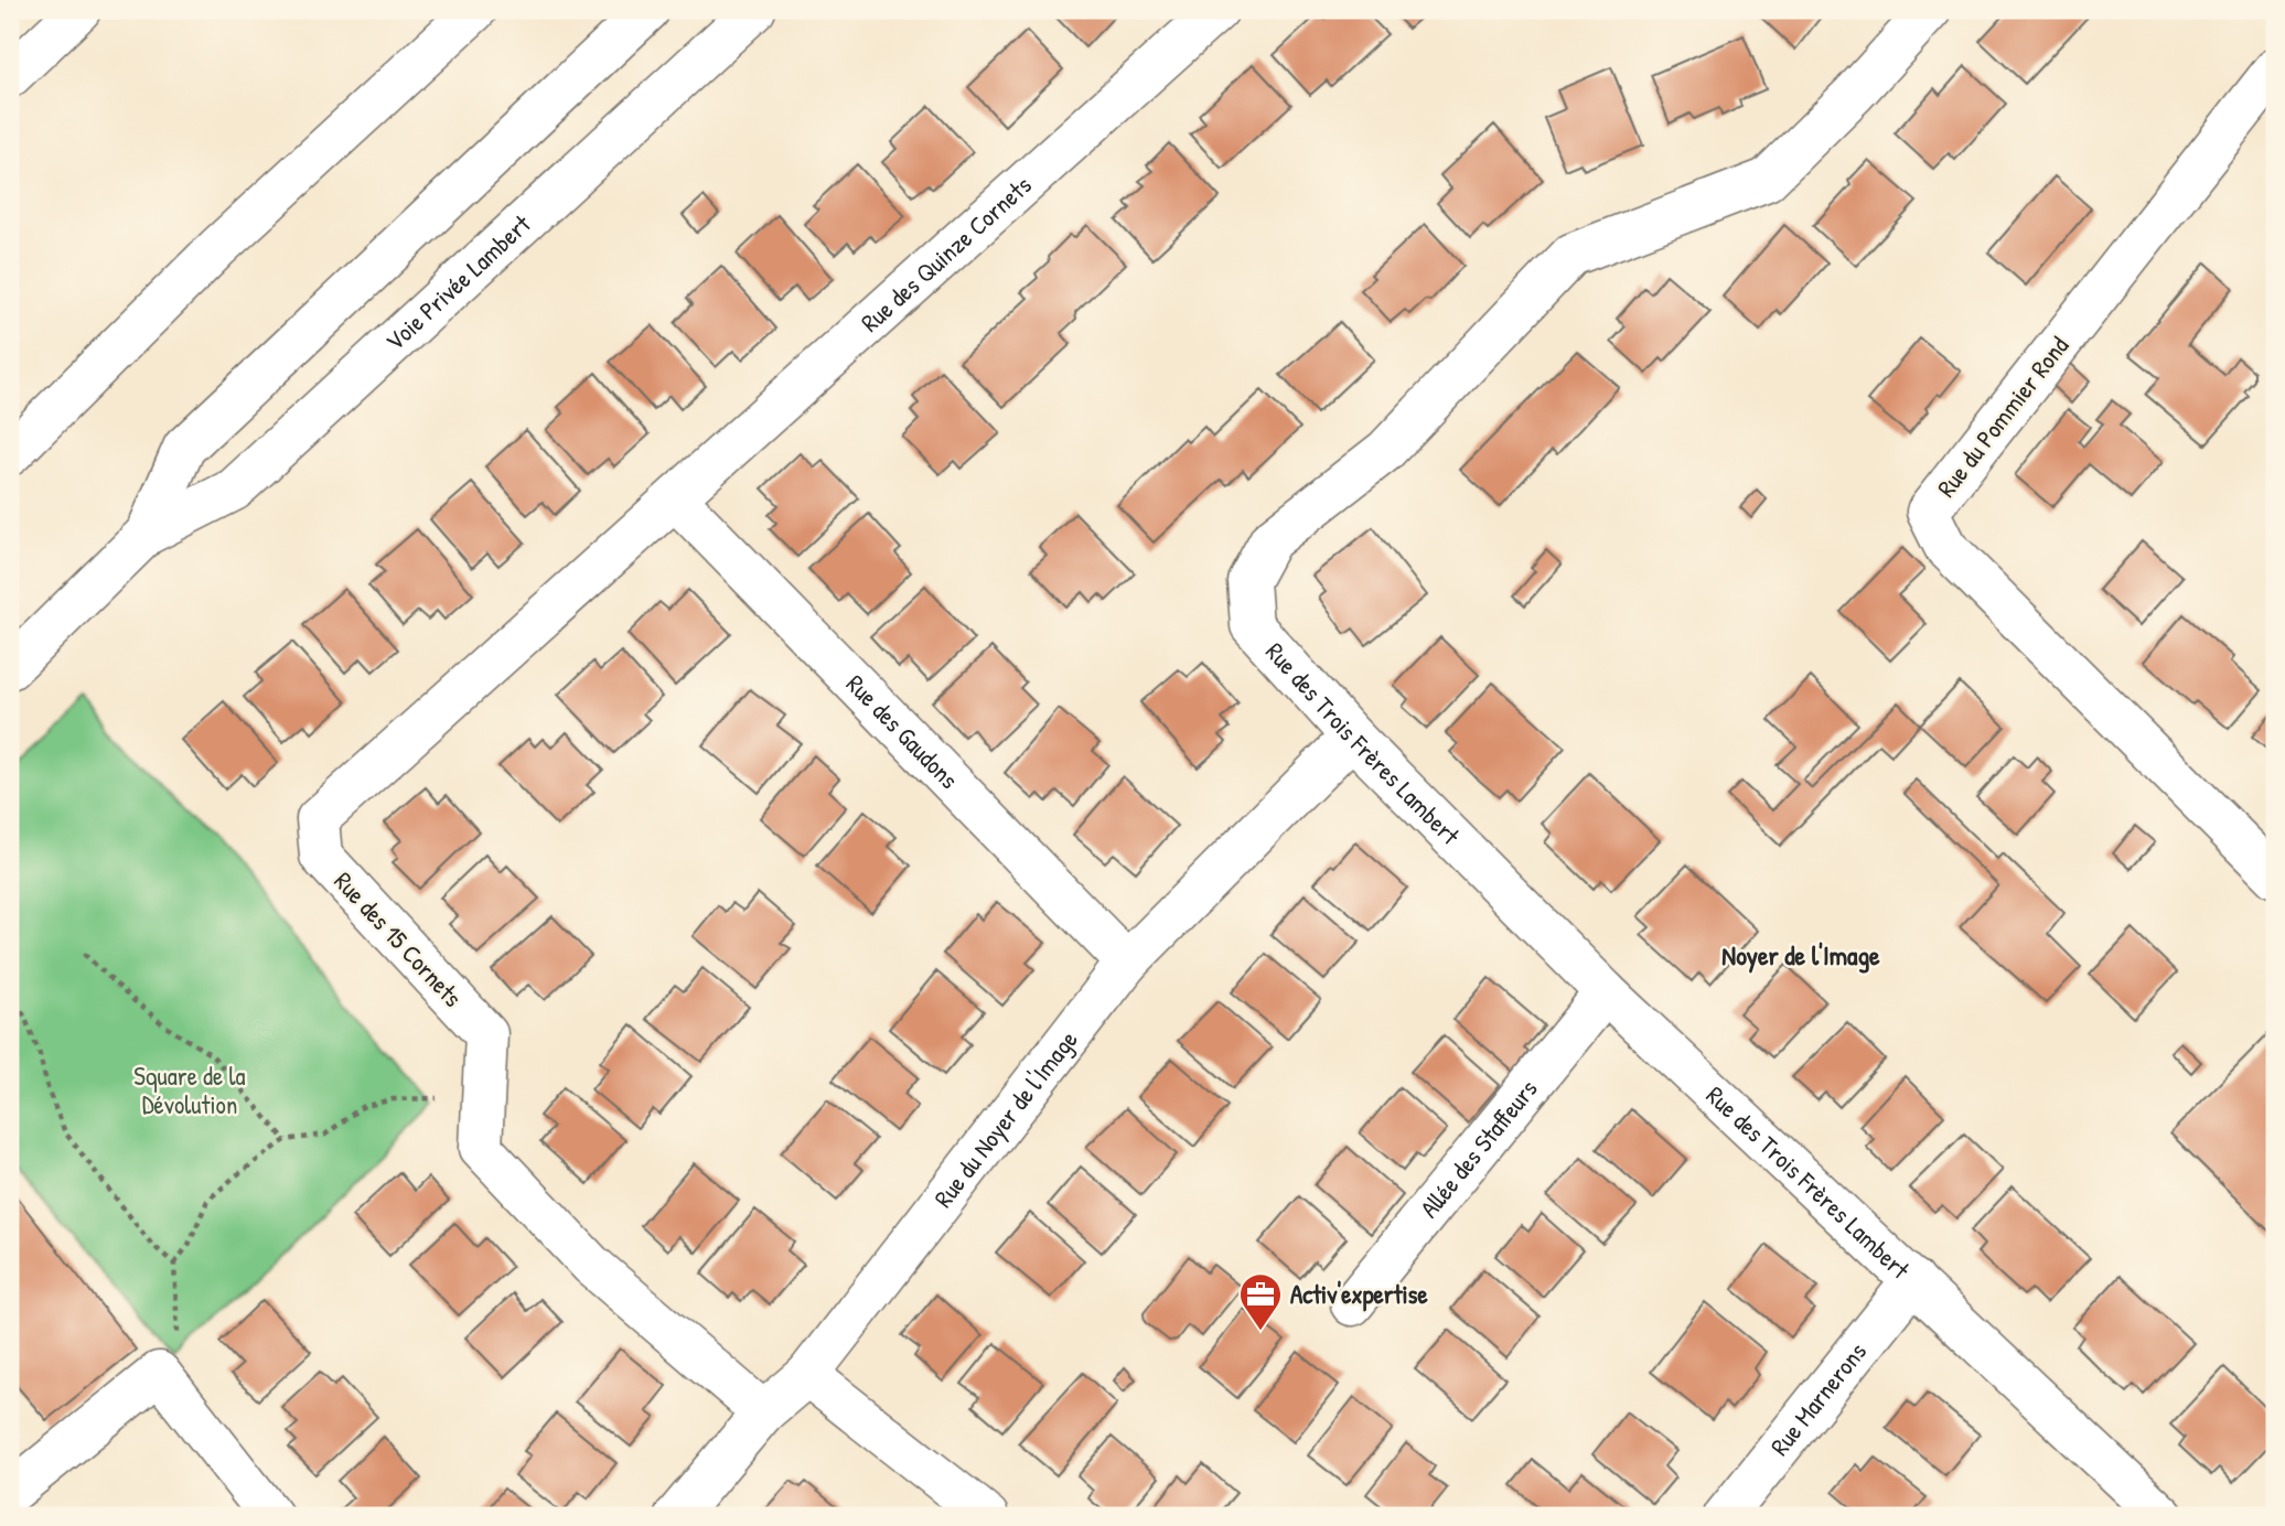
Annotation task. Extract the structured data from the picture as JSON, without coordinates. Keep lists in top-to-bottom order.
{
  "streets": {
    "street": [
      "Rue des Quinze Cornets",
      "Voie Privée Lambert",
      "Rue du Pommier Rond",
      "Rue des Gaudons",
      "Rue des Trois Frères Lambert",
      "Rue des 15 Cornets",
      "Rue du Noyer de l'Image",
      "Allée des Staffeurs",
      "Rue Marnerons"
    ]
  },
  "crossings": [
    ["Rue des Quinze Cornets", "Rue des Gaudons"],
    ["Rue des Quinze Cornets", "Rue des 15 Cornets"],
    ["Rue des Gaudons", "Rue des 15 Cornets"],
    ["Rue des Gaudons", "Rue du Noyer de l'Image"],
    ["Rue des Trois Frères Lambert", "Rue du Noyer de l'Image"],
    ["Rue des Trois Frères Lambert", "Allée des Staffeurs"],
    ["Rue des Trois Frères Lambert", "Rue Marnerons"],
    ["Rue des 15 Cornets", "Rue du Noyer de l'Image"]
  ],
  "districts": ["Noyer de l'Image"],
  "parks": ["Square de la Dévolution"],
  "places": {
    "office": ["Activ'expertise"]
  }
}
